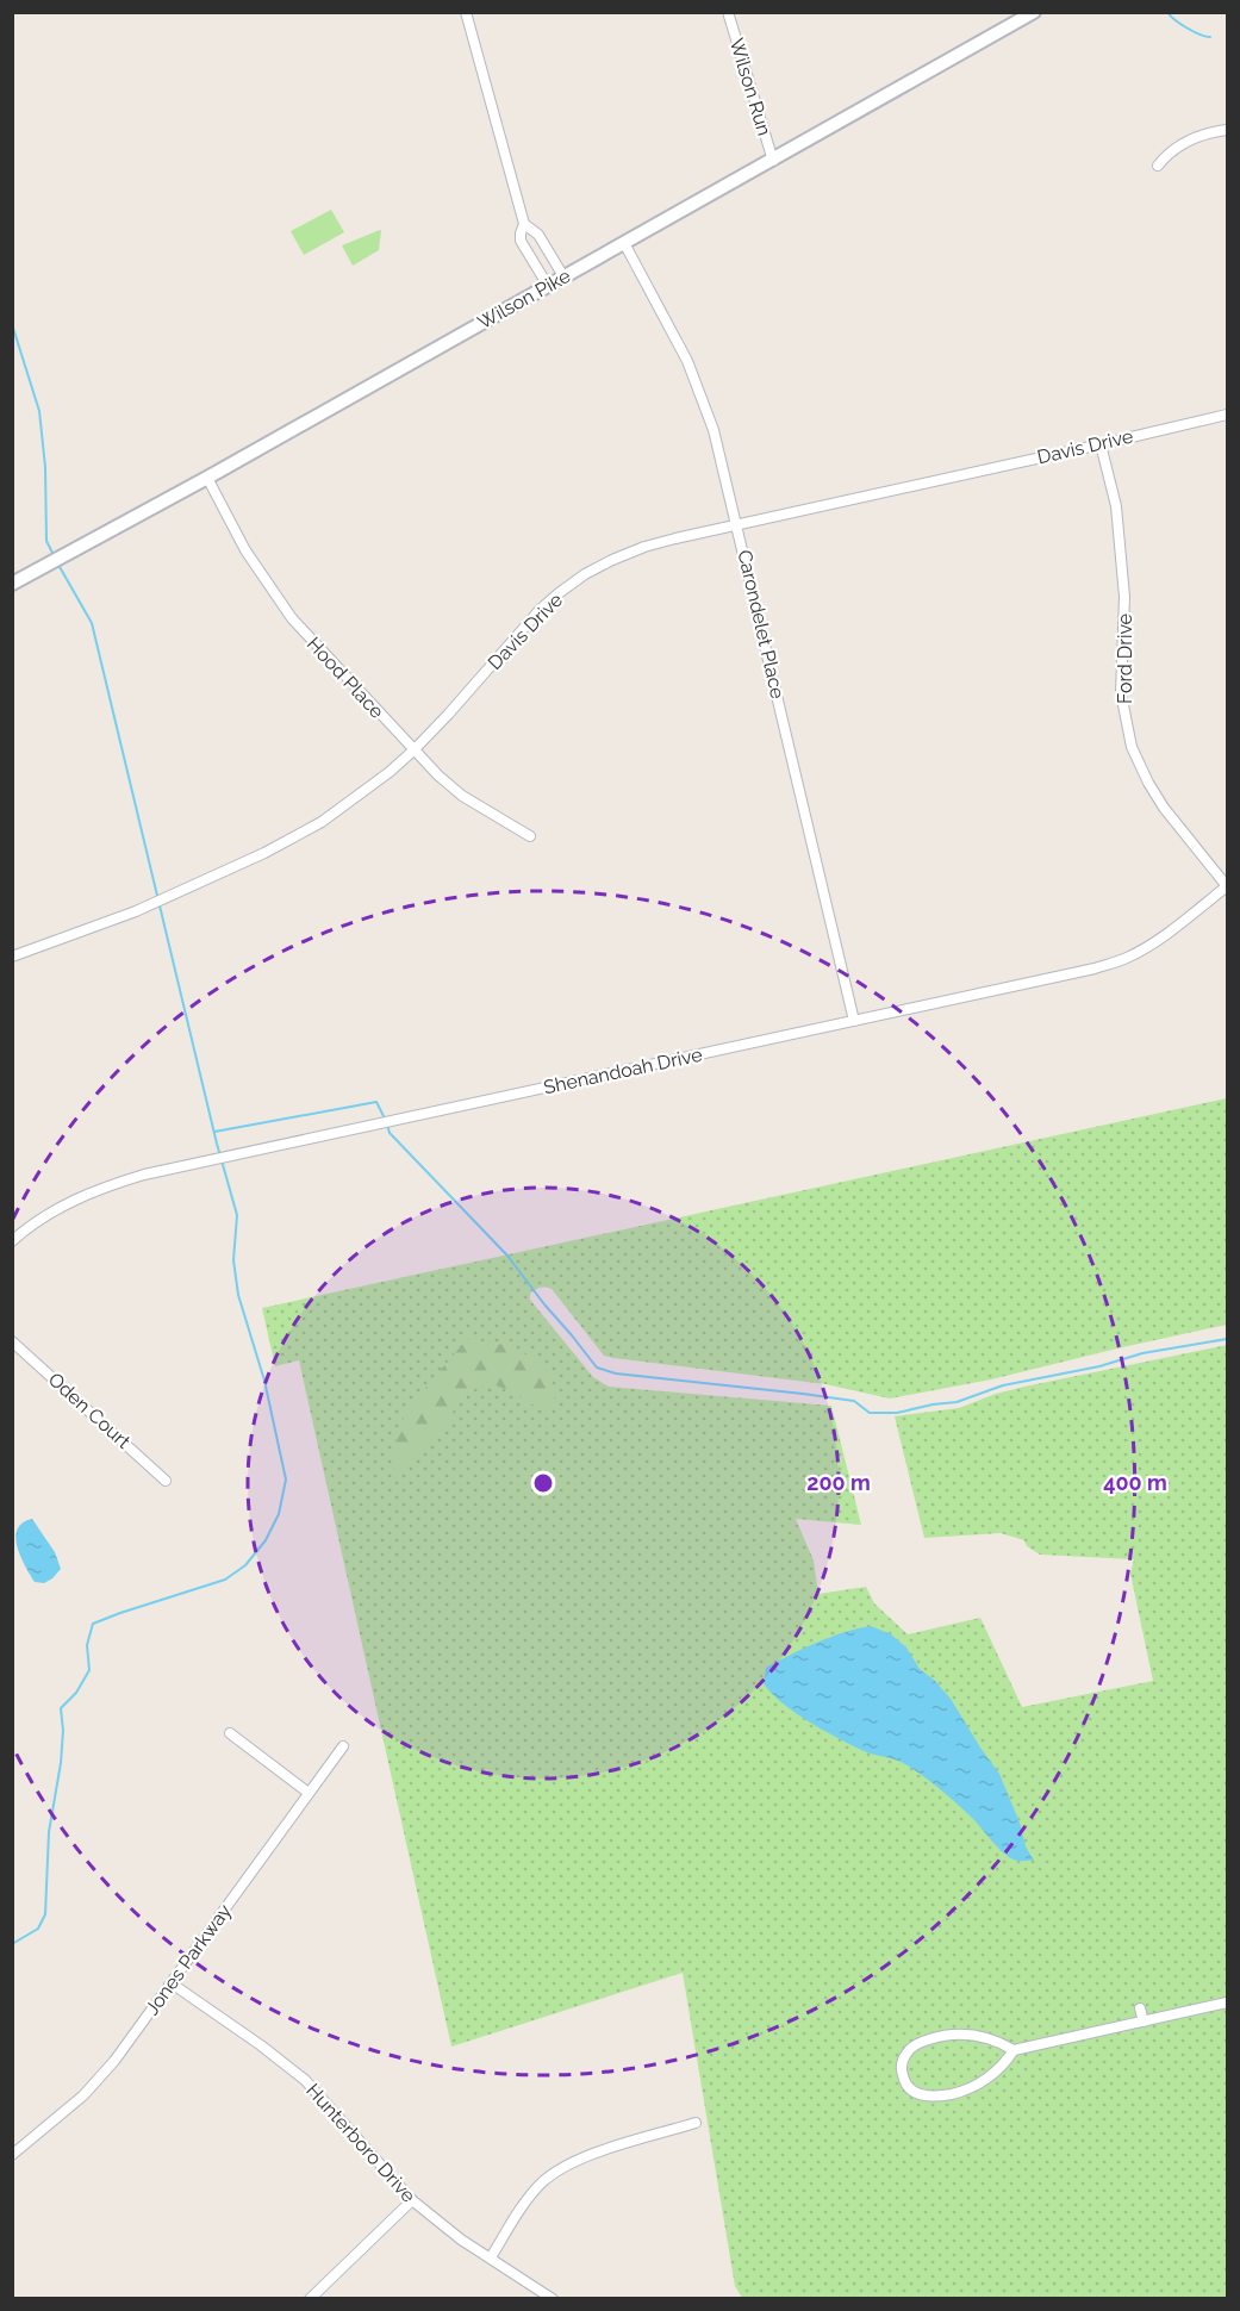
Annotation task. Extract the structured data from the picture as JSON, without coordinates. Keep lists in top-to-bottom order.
{
  "streets": {
    "main road": ["Wilson Pike"],
    "street": [
      "Wilson Run",
      "Davis Drive",
      "Carondelet Place",
      "Ford Drive",
      "Hood Place",
      "Shenandoah Drive",
      "Oden Court",
      "Jones Parkway",
      "Hunterboro Drive"
    ]
  },
  "crossings": [
    ["Wilson Run", "Wilson Pike"],
    ["Wilson Pike", "Carondelet Place"],
    ["Wilson Pike", "Hood Place"],
    ["Davis Drive", "Carondelet Place"],
    ["Davis Drive", "Ford Drive"],
    ["Davis Drive", "Hood Place"],
    ["Carondelet Place", "Shenandoah Drive"],
    ["Ford Drive", "Shenandoah Drive"],
    ["Jones Parkway", "Hunterboro Drive"]
  ],
  "rings": ["200 m", "400 m"]
}
